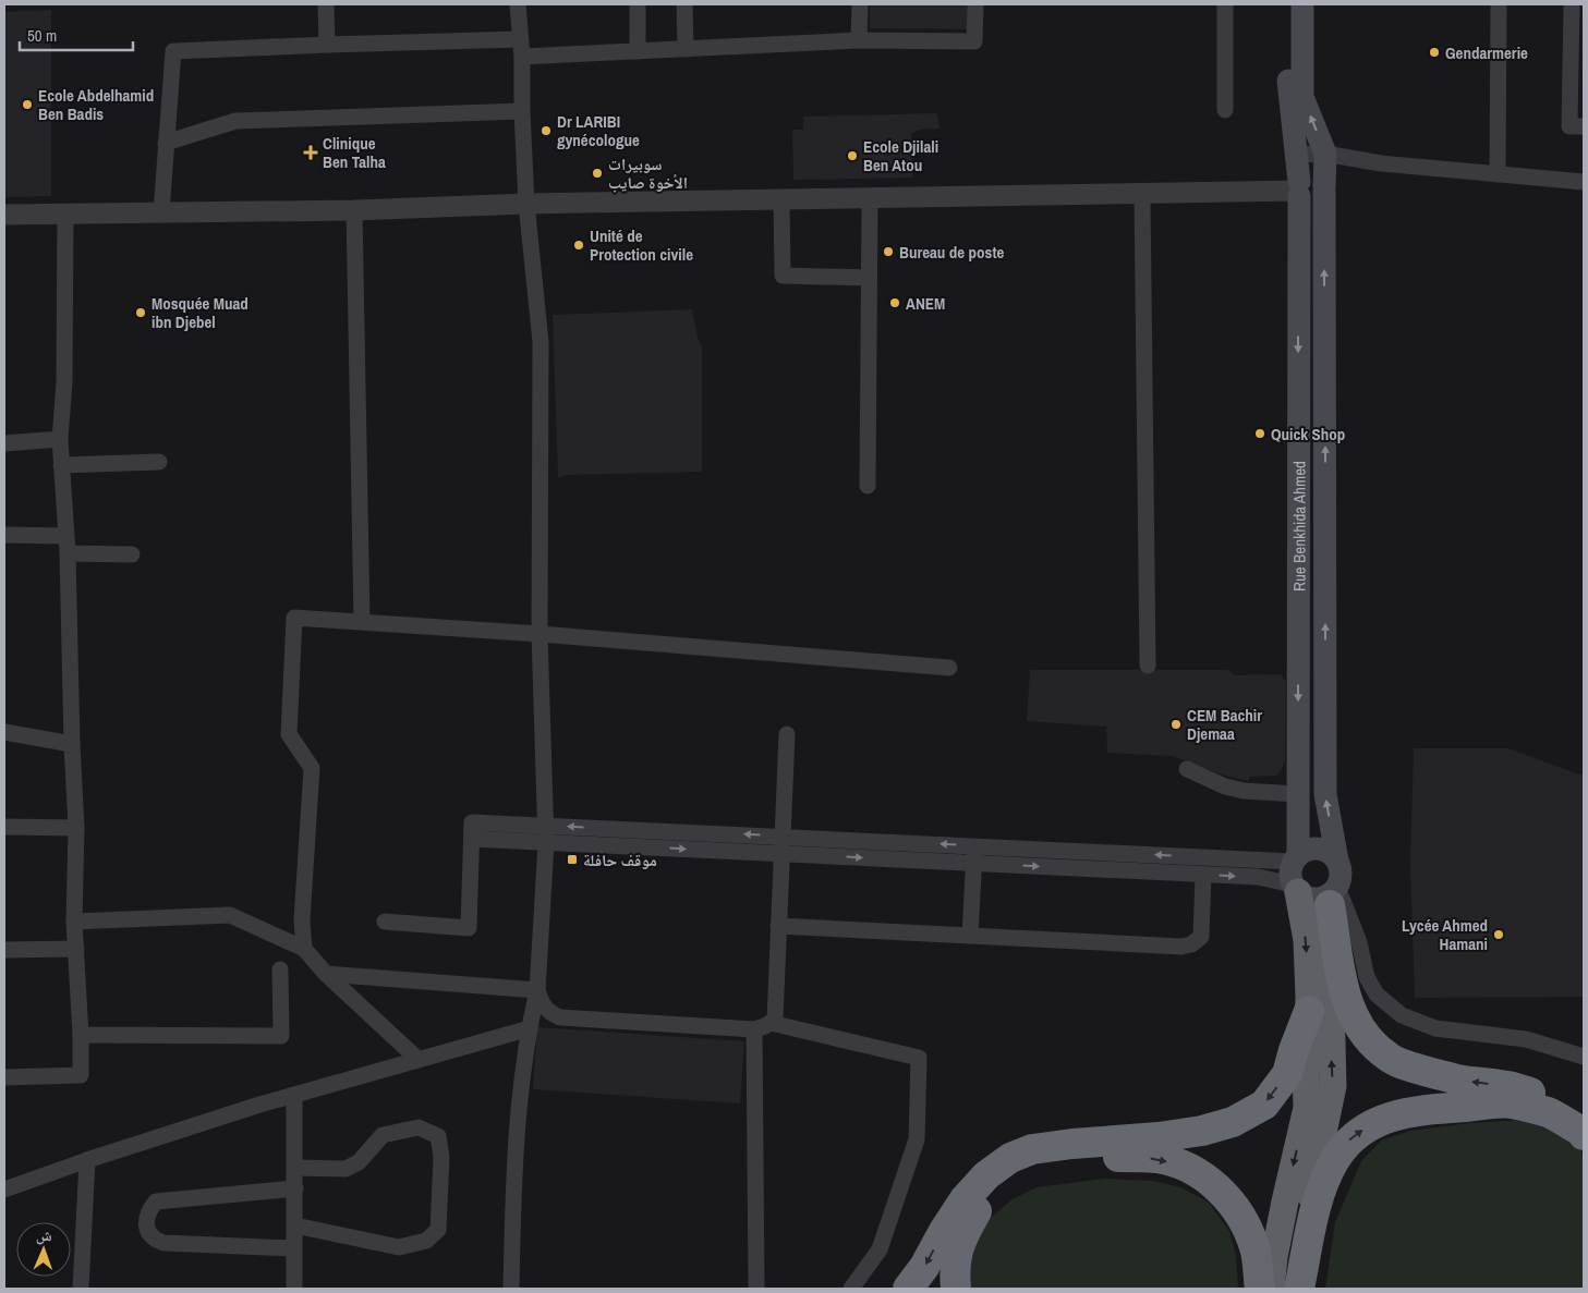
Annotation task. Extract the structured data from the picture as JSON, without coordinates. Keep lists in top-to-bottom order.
{
  "streets": {
    "main road": ["Rue Benkhida Ahmed"]
  },
  "places": {
    "other": [
      "Gendarmerie",
      "Ecole Abdelhamid Ben Badis",
      "Dr LARIBI gynécologue",
      "Ecole Djilali Ben Atou",
      "سوبيرات الأخوة صايب",
      "Unité de Protection civile",
      "Bureau de poste",
      "ANEM",
      "Mosquée Muad ibn Djebel",
      "Quick Shop",
      "CEM Bachir Djemaa",
      "Lycée Ahmed Hamani"
    ],
    "health": ["Clinique Ben Talha"],
    "transit": ["موقف حافلة"]
  },
  "scale_bar": "50 m",
  "north": "top"
}
